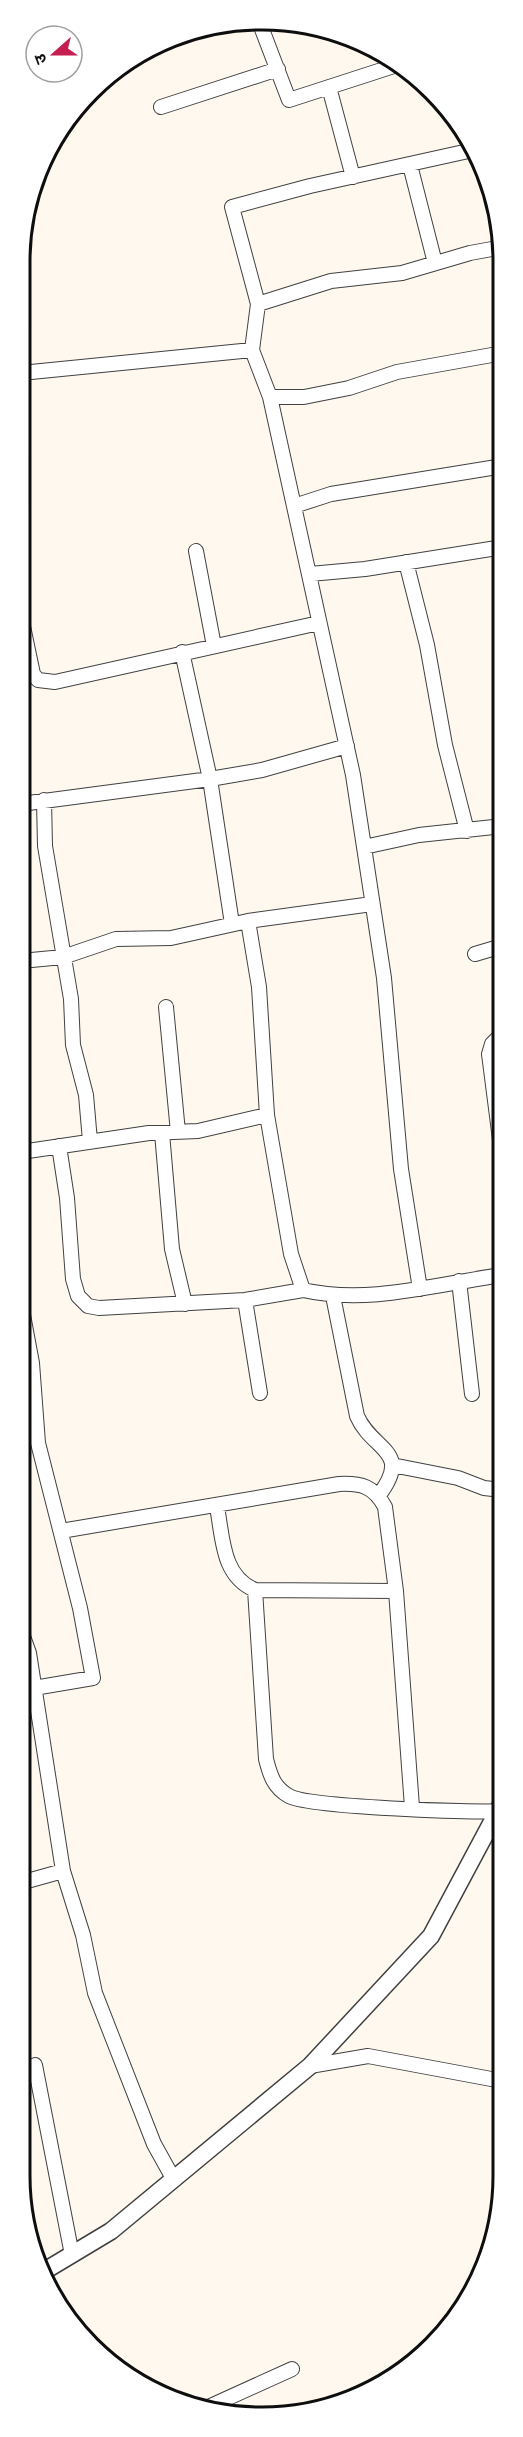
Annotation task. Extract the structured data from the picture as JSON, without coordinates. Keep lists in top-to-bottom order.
{
  "north": "left"
}
